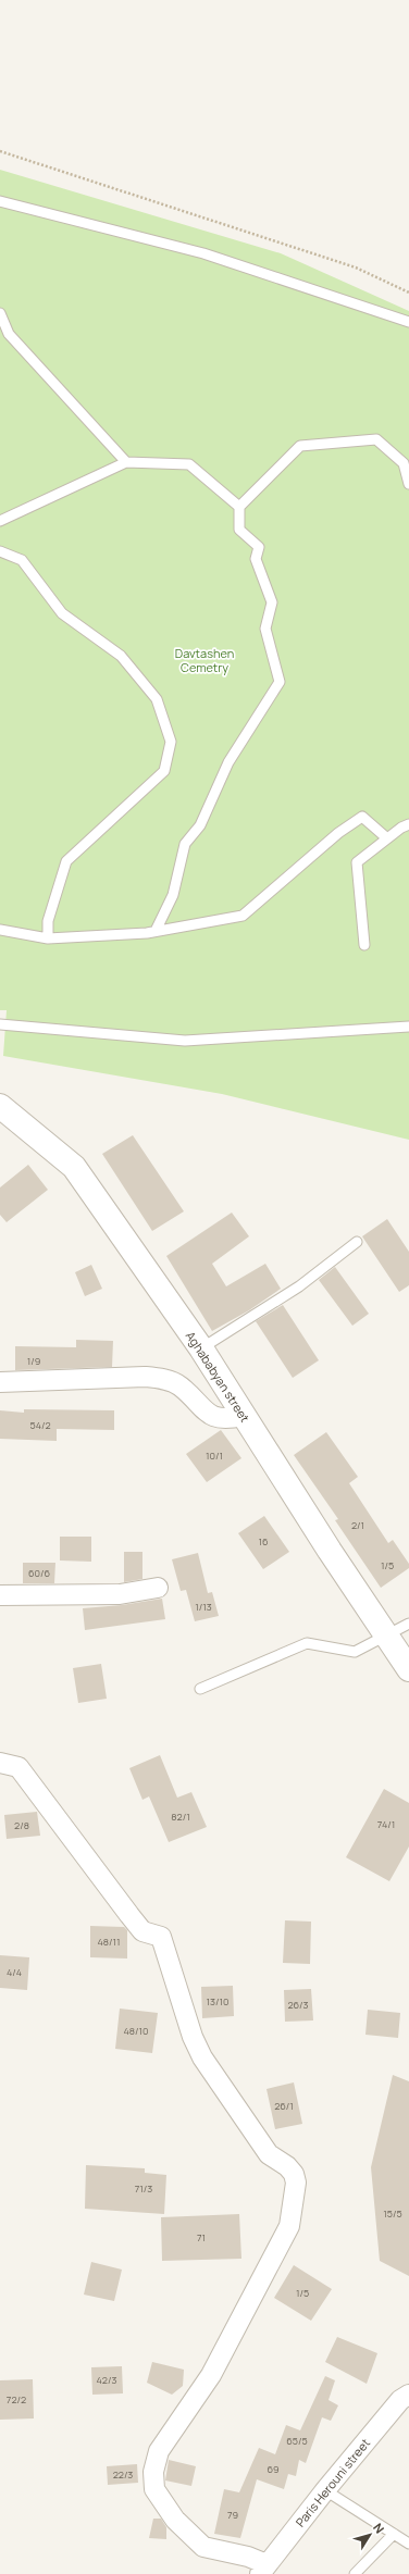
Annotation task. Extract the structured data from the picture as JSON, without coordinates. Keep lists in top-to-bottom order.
{
  "streets": {
    "street": ["Aghababyan street", "Paris Herouni street"]
  },
  "parks": ["Davtashen Cemetry"],
  "house_numbers": [
    "1/9",
    "54/2",
    "10/1",
    "2/1",
    "16",
    "1/5",
    "60/6",
    "1/13",
    "82/1",
    "74/1",
    "2/8",
    "48/11",
    "4/4",
    "13/10",
    "26/3",
    "48/10",
    "26/1",
    "71/3",
    "15/5",
    "71",
    "1/5",
    "42/3",
    "72/2",
    "65/5",
    "69",
    "22/3",
    "79"
  ],
  "north": "top right"
}
